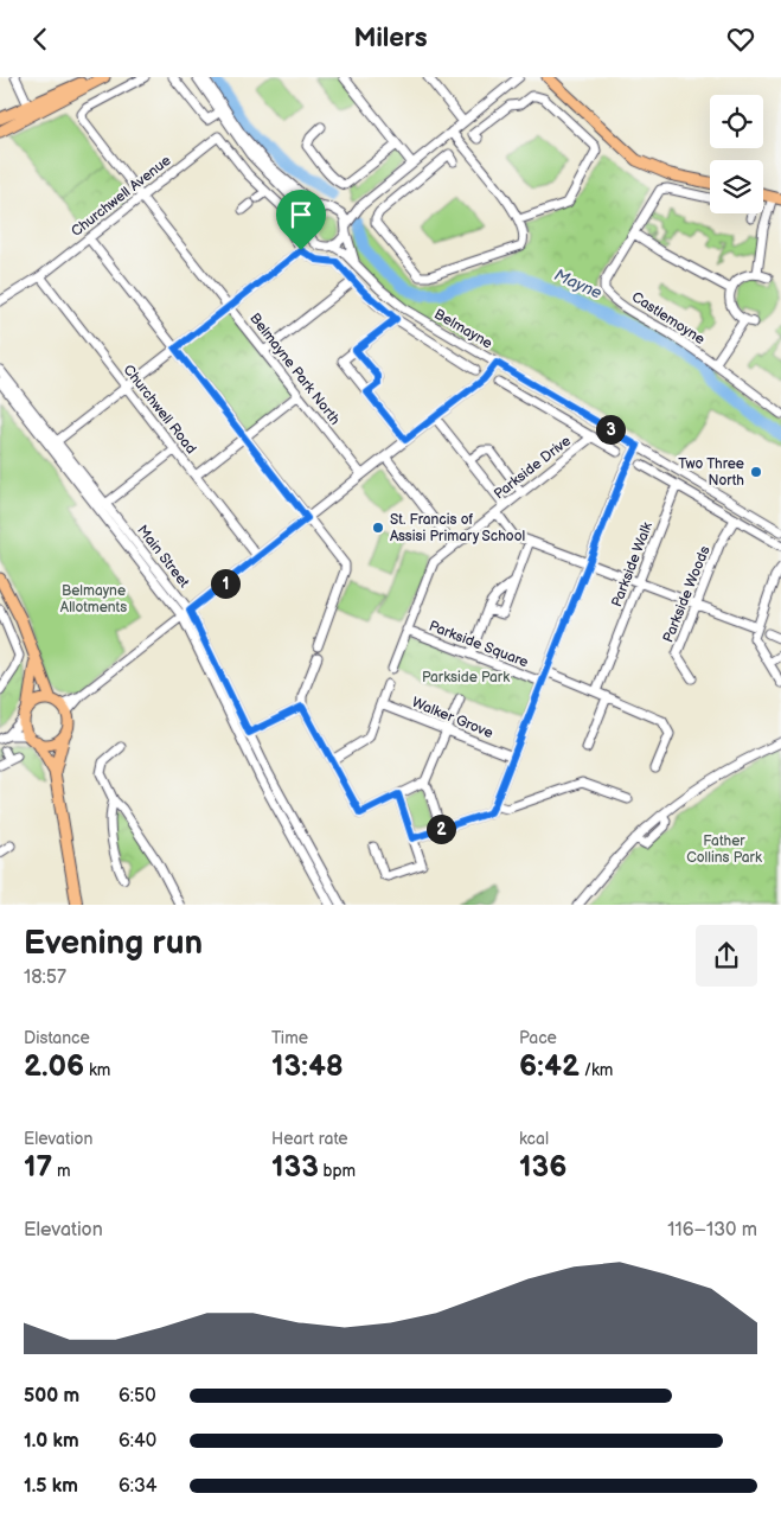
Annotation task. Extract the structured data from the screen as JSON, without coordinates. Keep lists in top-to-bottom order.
{
  "streets": {
    "street": [
      "Churchwell Avenue",
      "Castlemoyne",
      "Belmayne",
      "Belmayne Park North",
      "Churchwell Road",
      "Parkside Drive",
      "Main Street",
      "Parkside Walk",
      "Parkside Woods",
      "Parkside Square",
      "Walker Grove"
    ]
  },
  "crossings": [
    ["Churchwell Avenue", "Belmayne Park North"],
    ["Churchwell Avenue", "Churchwell Road"],
    ["Parkside Drive", "Parkside Square"],
    ["Parkside Walk", "Parkside Square"]
  ],
  "water": ["Mayne"],
  "parks": ["Belmayne Allotments", "Parkside Park", "Father Collins Park"],
  "places": ["Two Three North", "St. Francis of Assisi Primary School"],
  "page": {
    "header": "Milers",
    "pins": ["3", "1", "2"],
    "heading": ["Evening run", "18:57"],
    "stats": [
      ["Distance", "2.06 km"],
      ["Time", "13:48"],
      ["Pace", "6:42 /km"],
      ["Elevation", "17 m"],
      ["Heart rate", "133 bpm"],
      ["kcal", "136"]
    ],
    "chart": ["Elevation", "116–130 m"],
    "list": [
      {
        "name": "500 m",
        "note": "6:50"
      },
      {
        "name": "1.0 km",
        "note": "6:40"
      },
      {
        "name": "1.5 km",
        "note": "6:34"
      }
    ]
  }
}
